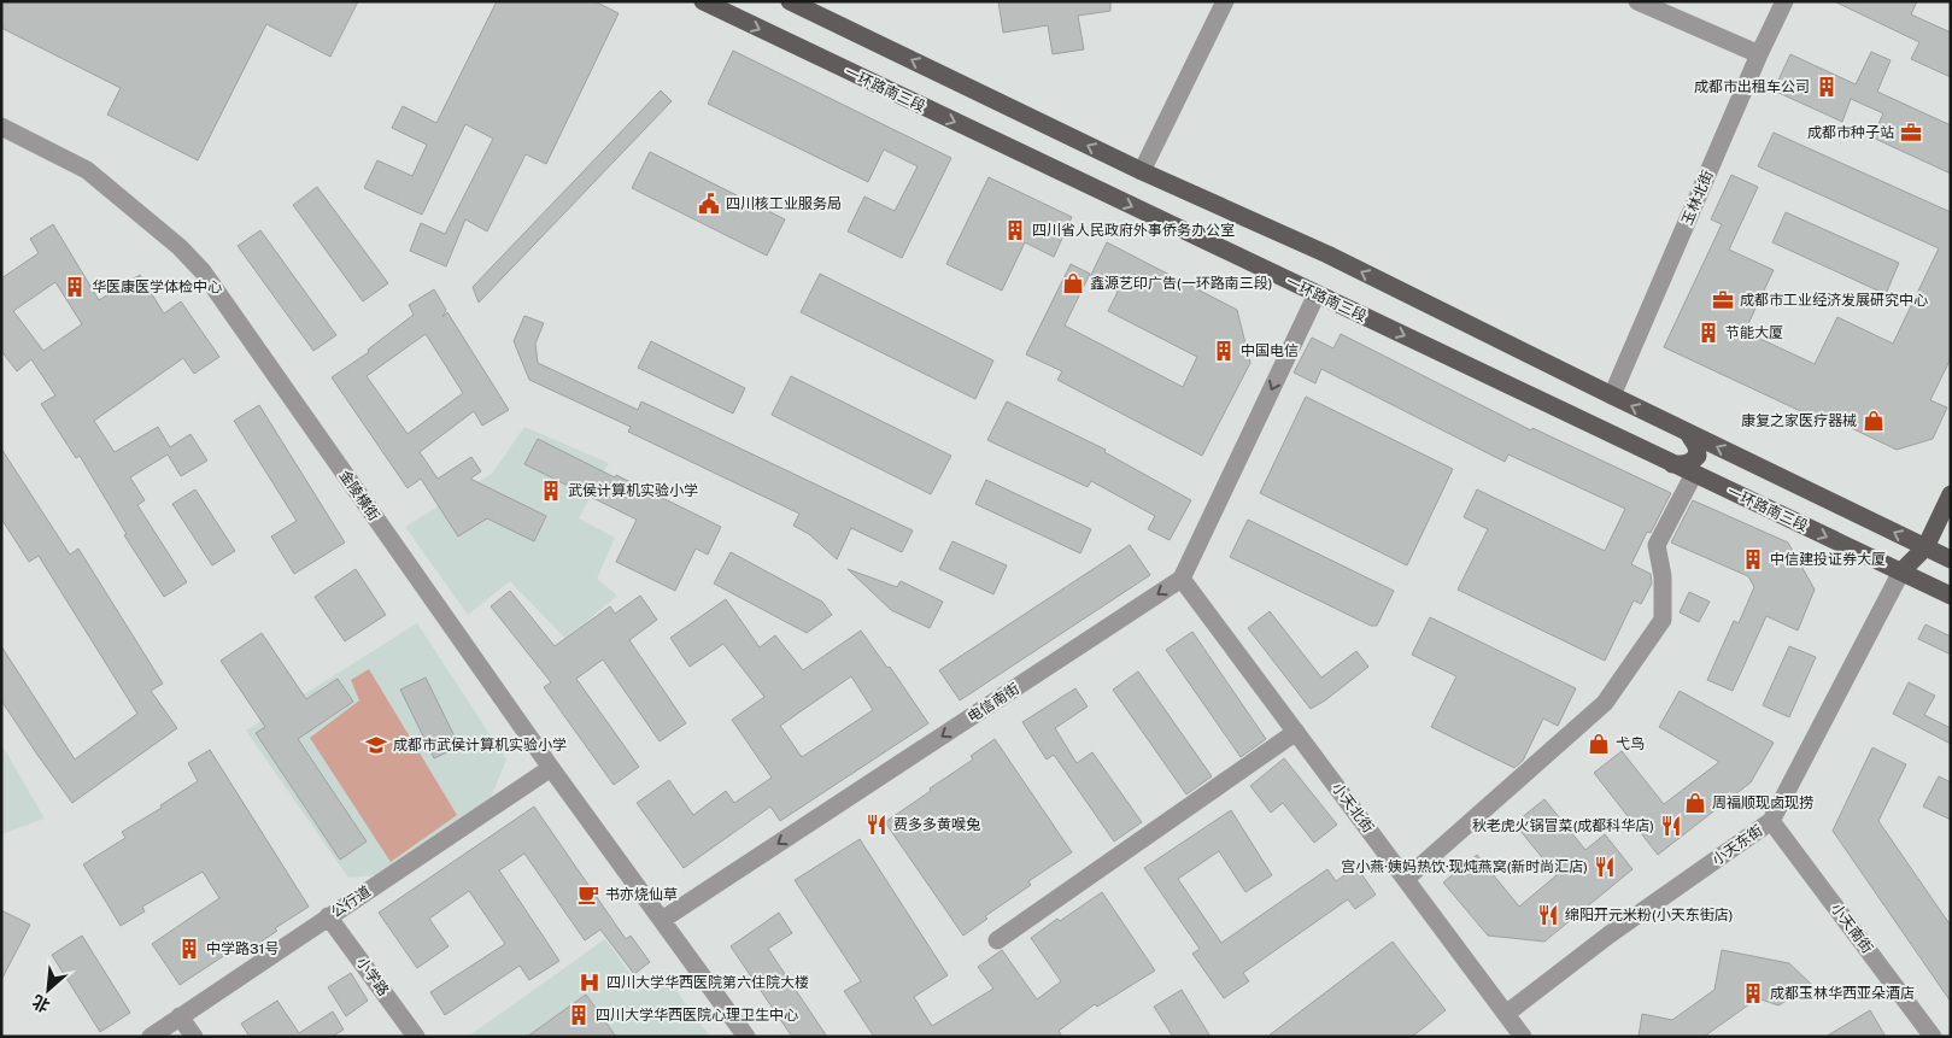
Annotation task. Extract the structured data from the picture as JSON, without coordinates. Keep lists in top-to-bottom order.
{
  "streets": {
    "main road": ["一环路南三段"],
    "street": [
      "玉林北街",
      "金陵横街",
      "电信南街",
      "小天北街",
      "小天东街",
      "公行道",
      "小天南街",
      "小学路"
    ]
  },
  "crossings": [
    ["一环路南三段", "小天东街"],
    ["金陵横街", "电信南街"],
    ["金陵横街", "公行道"],
    ["电信南街", "小天北街"],
    ["小天北街", "小天东街"],
    ["小天东街", "小天南街"],
    ["公行道", "小学路"]
  ],
  "one_way": ["电信南街"],
  "places": {
    "building": [
      "成都市出租车公司",
      "四川省人民政府外事侨务办公室",
      "华医康医学体检中心",
      "节能大厦",
      "中国电信",
      "武侯计算机实验小学",
      "中信建投证券大厦",
      "中学路31号",
      "成都玉林华西亚朵酒店",
      "四川大学华西医院心理卫生中心"
    ],
    "office": ["成都市种子站", "成都市工业经济发展研究中心"],
    "public building": ["四川核工业服务局"],
    "shop": [
      "鑫源艺印广告(一环路南三段)",
      "康复之家医疗器械",
      "弋鸟",
      "周福顺现卤现捞"
    ],
    "school or university": ["成都市武侯计算机实验小学"],
    "restaurant": [
      "费多多黄喉兔",
      "秋老虎火锅冒菜(成都科华店)",
      "宫小燕·姨妈热饮·现炖燕窝(新时尚汇店)",
      "绵阳开元米粉(小天东街店)"
    ],
    "cafe": ["书亦烧仙草"],
    "hospital": ["四川大学华西医院第六住院大楼"]
  },
  "north": "bottom left"
}
